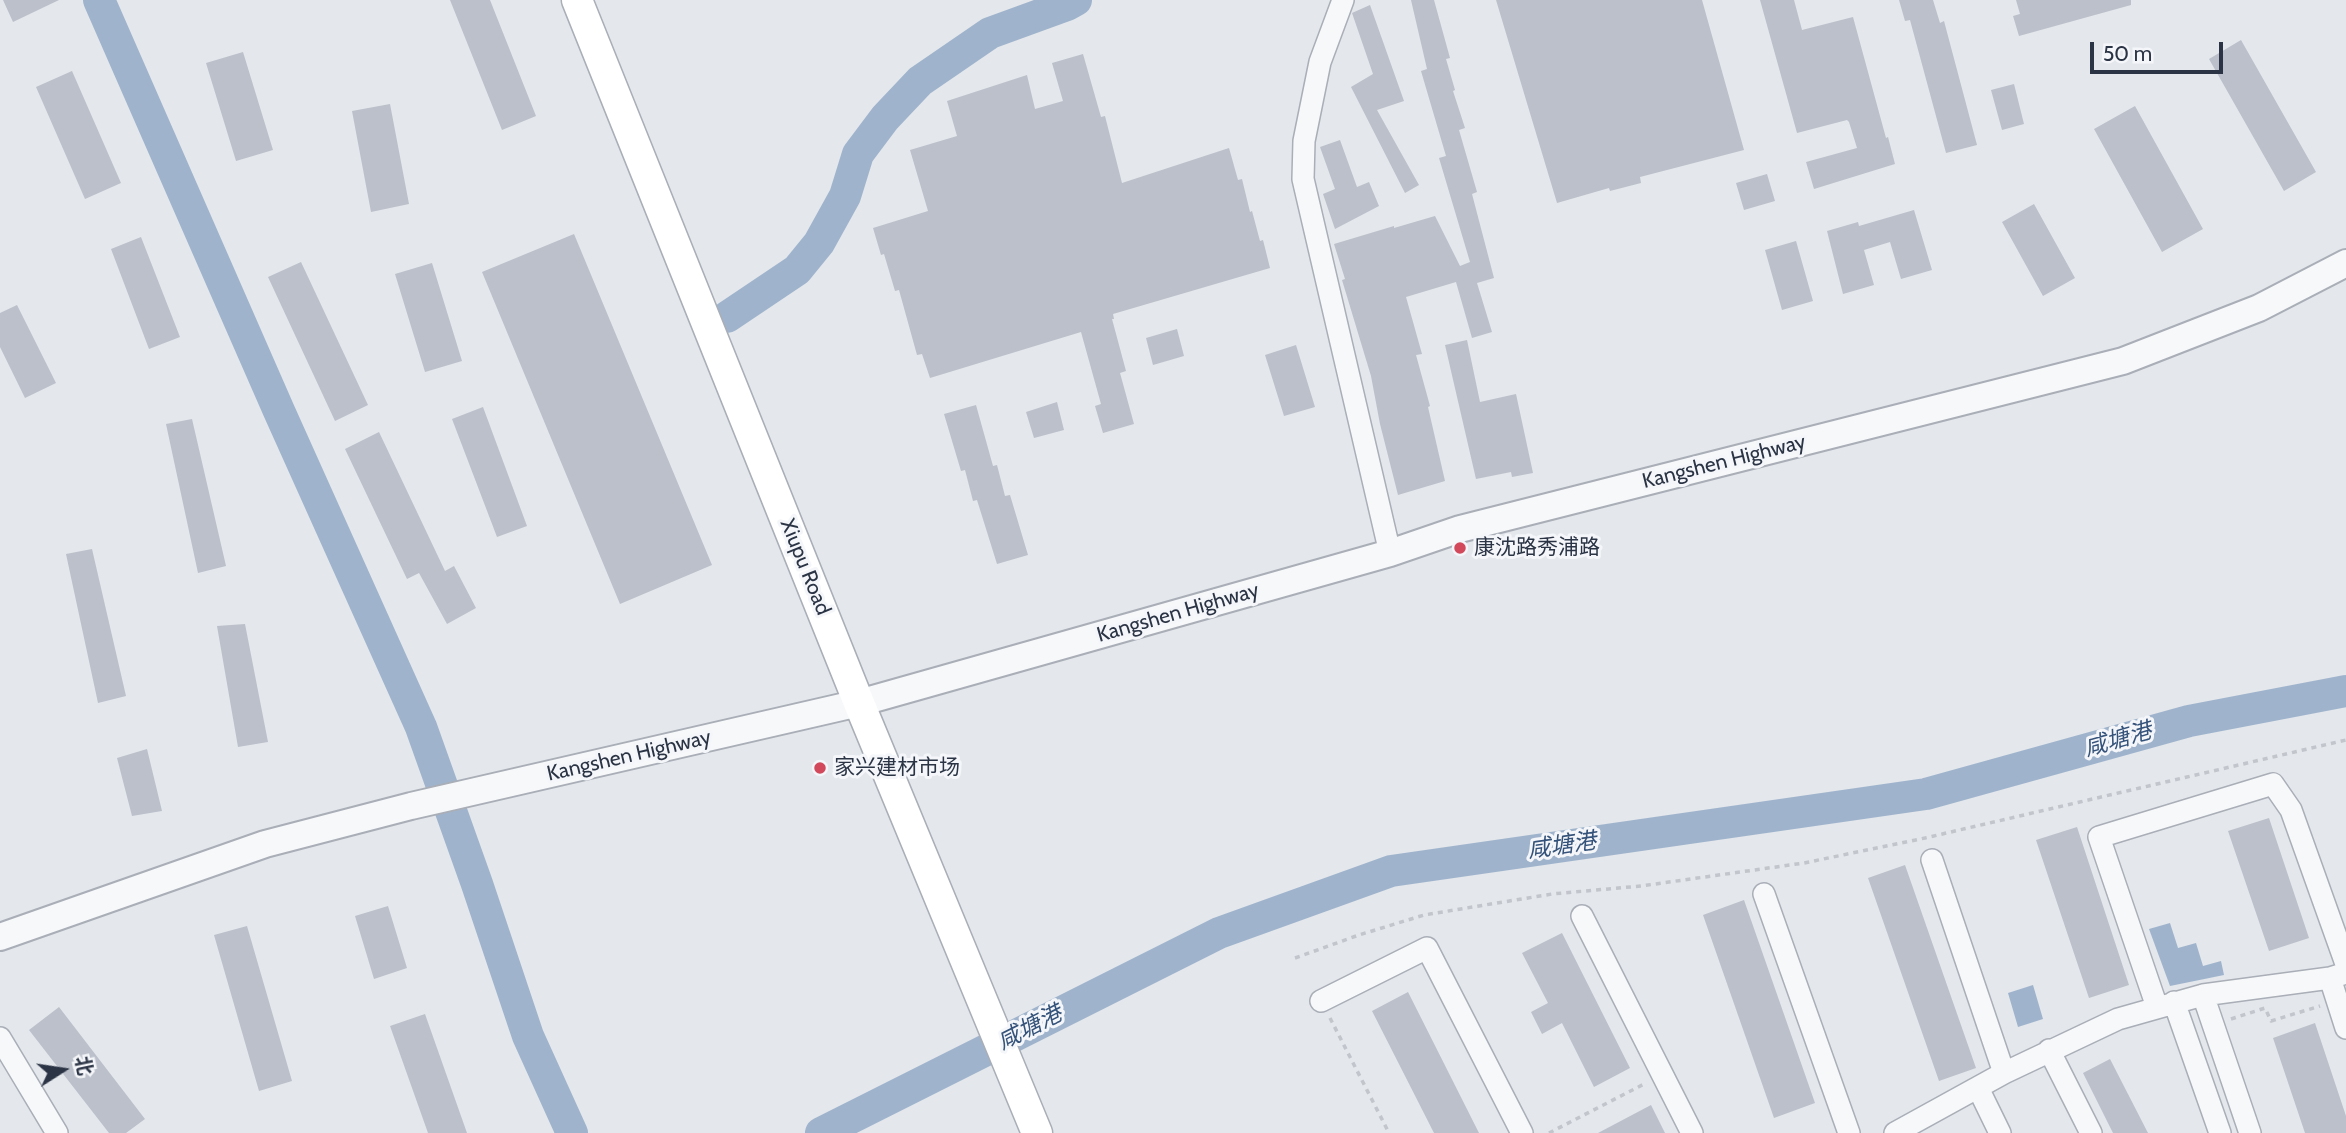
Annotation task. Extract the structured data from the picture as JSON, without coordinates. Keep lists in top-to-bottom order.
{
  "streets": {
    "main road": ["Xiupu Road"],
    "street": ["Kangshen Highway"]
  },
  "crossings": [
    ["Kangshen Highway", "Xiupu Road"]
  ],
  "water": ["咸塘港"],
  "places": ["康沈路秀浦路", "家兴建材市场"],
  "scale_bar": "50 m",
  "north": "right"
}
